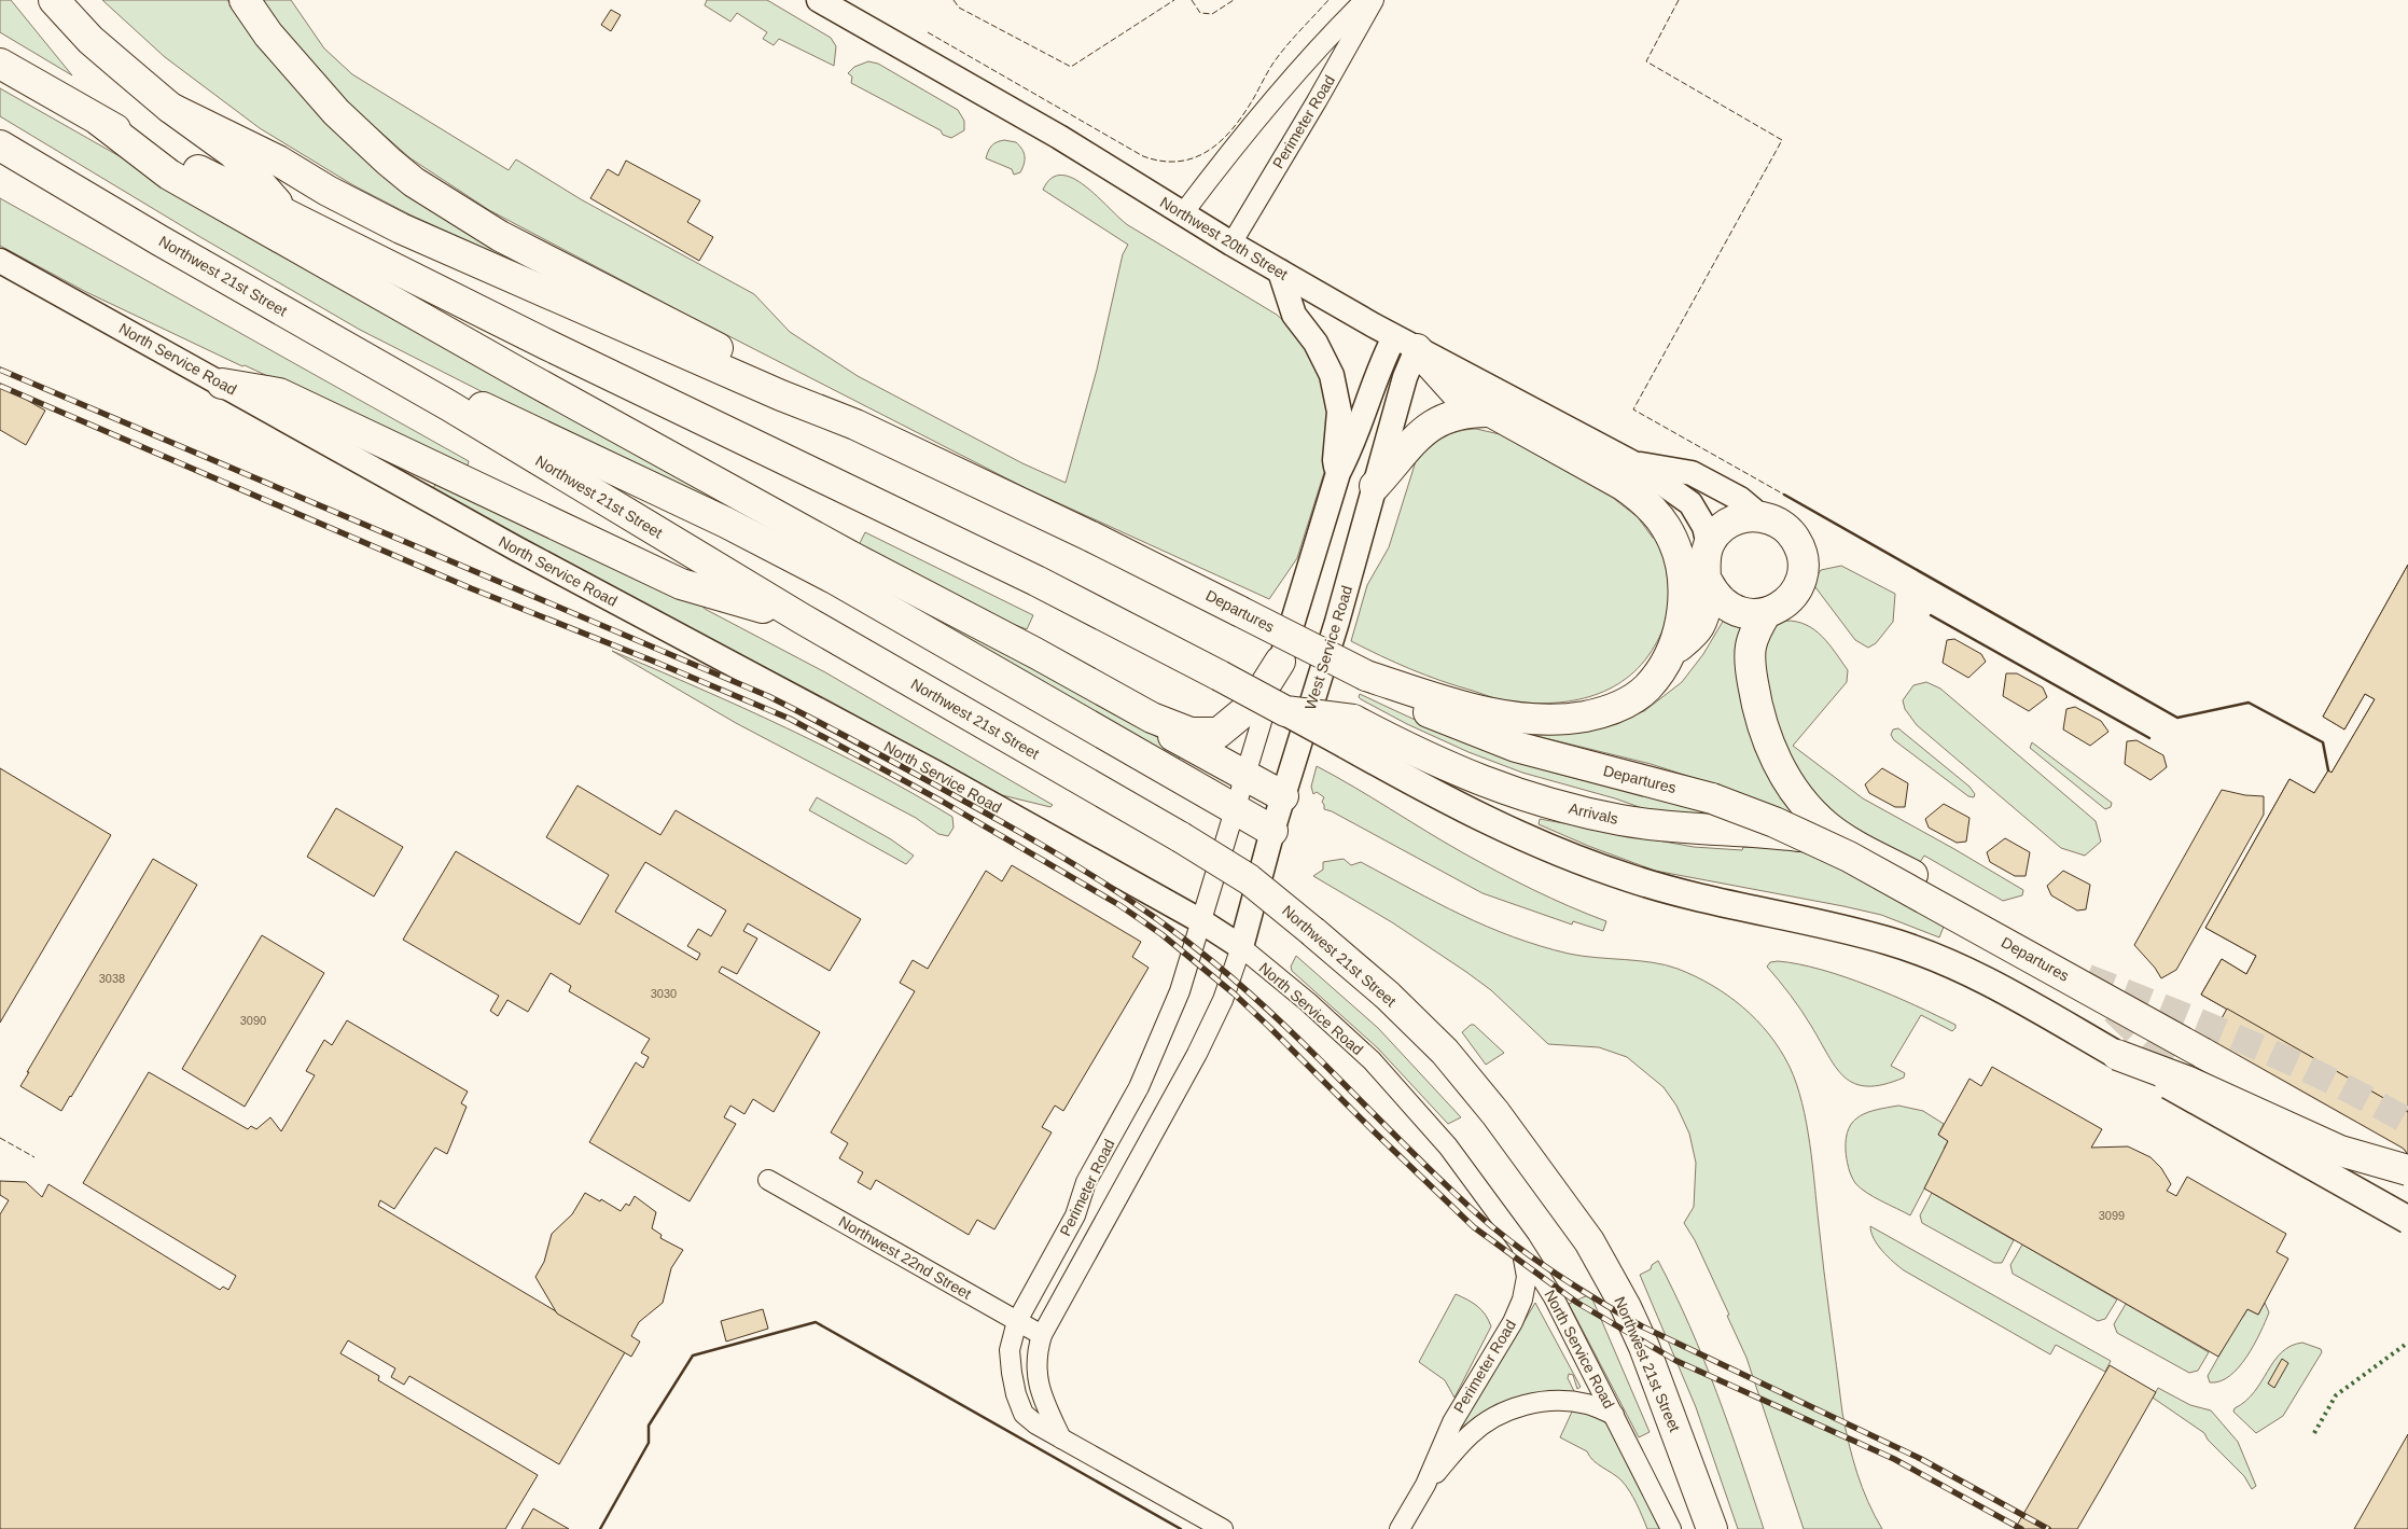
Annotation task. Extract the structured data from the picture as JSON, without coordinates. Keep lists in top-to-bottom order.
{
  "streets": {
    "main road": ["Northwest 21st Street", "Departures", "Arrivals"],
    "street": [
      "Perimeter Road",
      "Northwest 20th Street",
      "North Service Road",
      "West Service Road",
      "Northwest 22nd Street"
    ]
  },
  "crossings": [
    ["Perimeter Road", "Northwest 20th Street"],
    ["Perimeter Road", "North Service Road"],
    ["Perimeter Road", "West Service Road"],
    ["Perimeter Road", "Northwest 22nd Street"],
    ["Northwest 20th Street", "West Service Road"],
    ["Northwest 20th Street", "Arrivals"],
    ["North Service Road", "West Service Road"]
  ],
  "house_numbers": [
    "3038",
    "3030",
    "3090",
    "3099"
  ]
}
